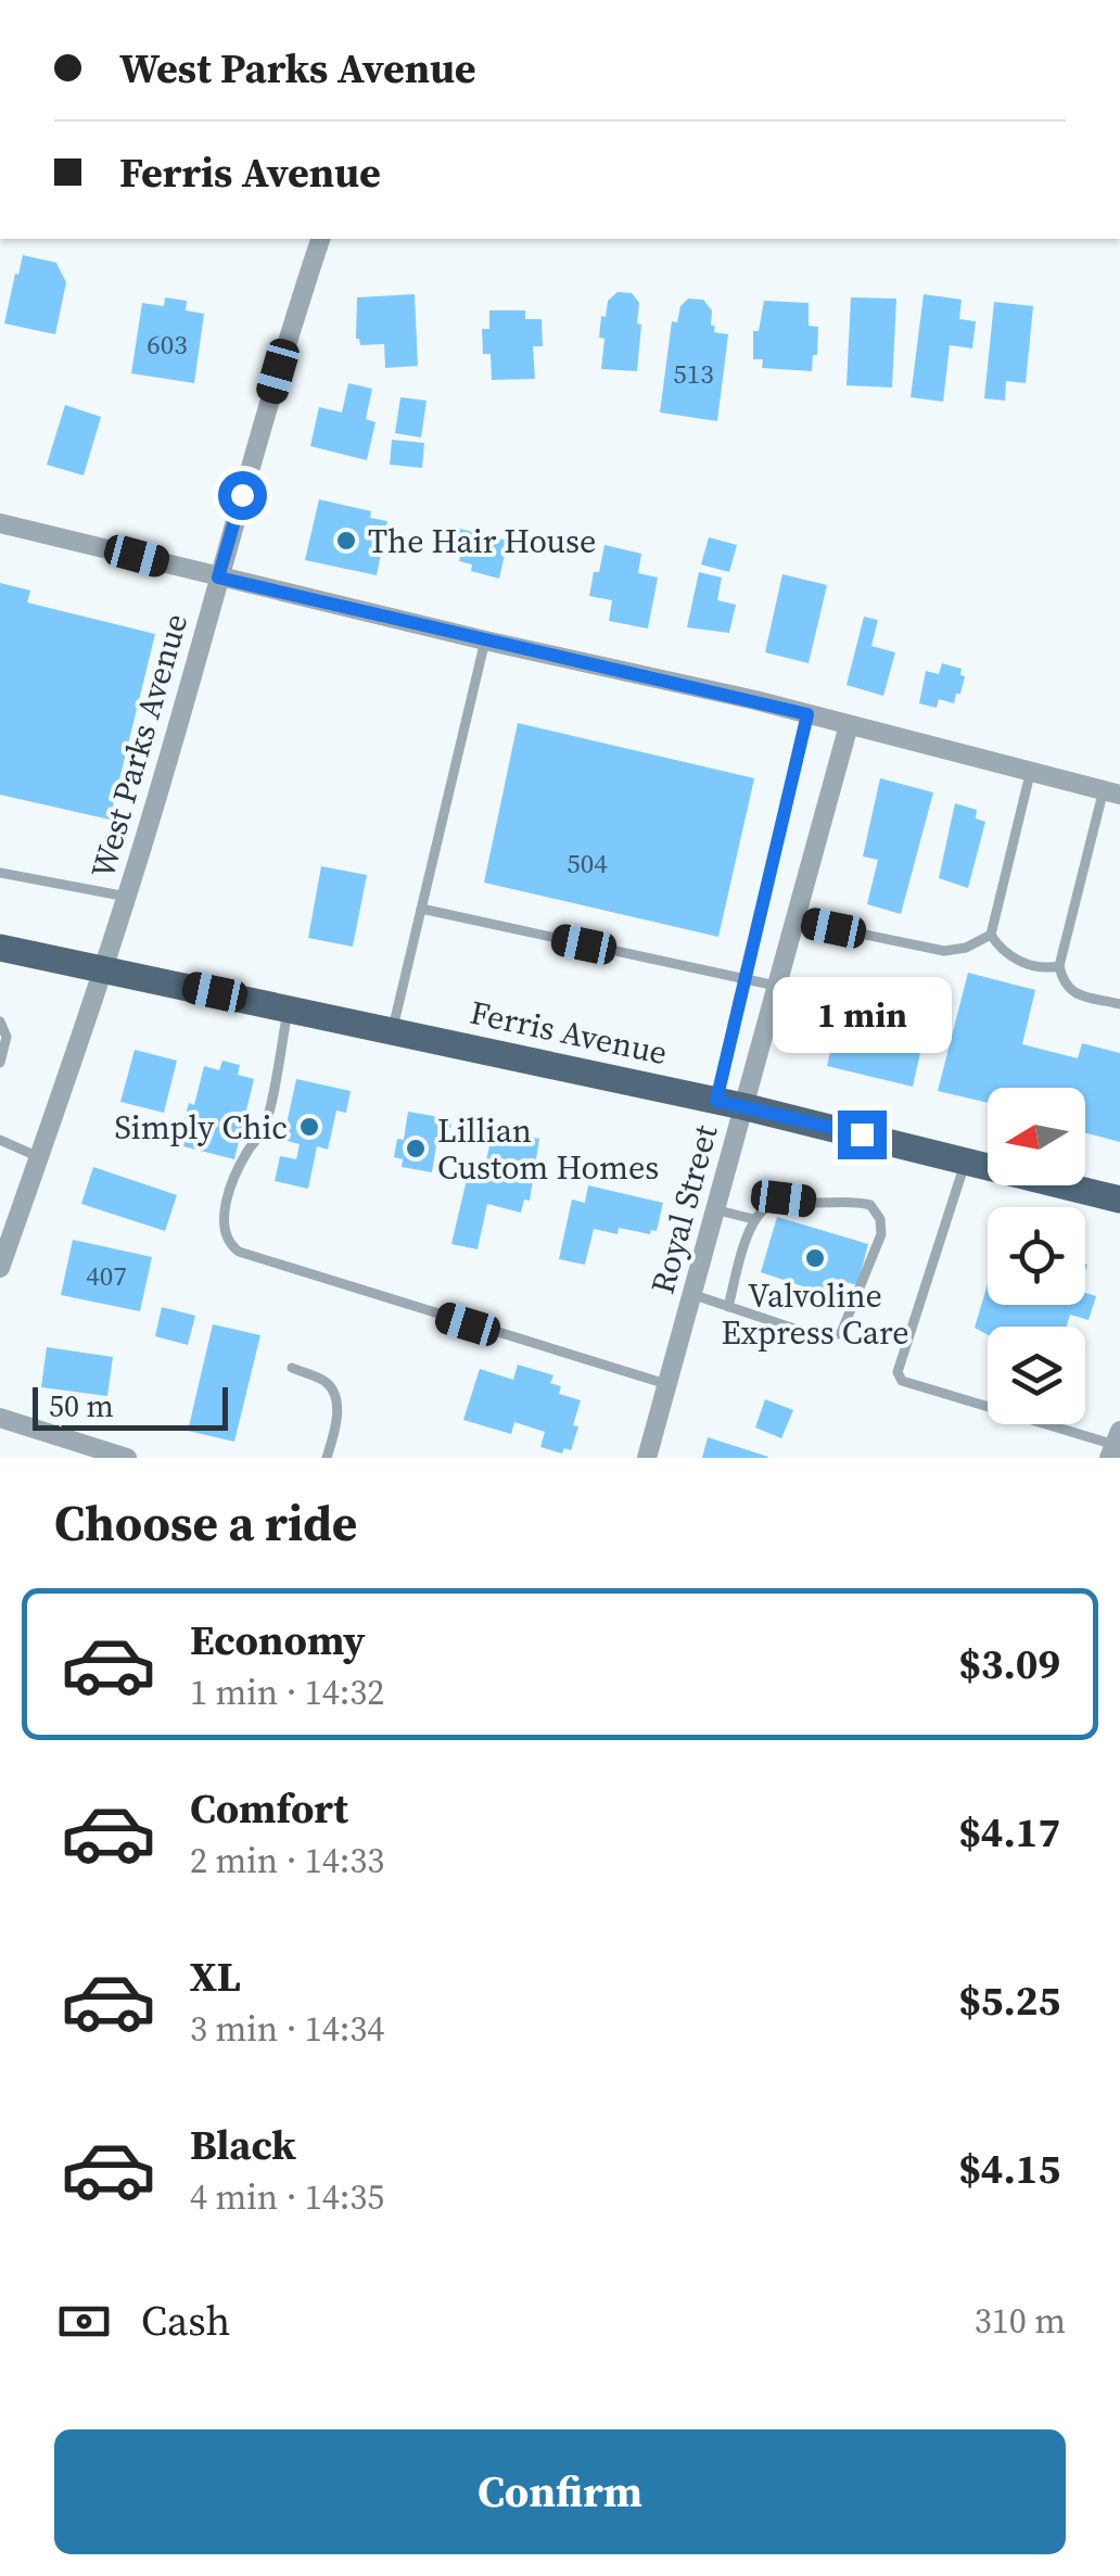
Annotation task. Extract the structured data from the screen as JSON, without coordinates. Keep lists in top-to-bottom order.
{
  "streets": {
    "main road": ["Ferris Avenue"],
    "street": ["West Parks Avenue", "Royal Street"]
  },
  "crossings": [
    ["West Parks Avenue", "Ferris Avenue"],
    ["Ferris Avenue", "Royal Street"]
  ],
  "places": [
    "The Hair House",
    "Simply Chic",
    "Lillian Custom Homes",
    "Valvoline Express Care"
  ],
  "house_numbers": [
    "603",
    "513",
    "504",
    "407"
  ],
  "scale_bar": "50 m",
  "north": "left",
  "page": {
    "banner": ["West Parks Avenue", "Ferris Avenue"],
    "bubble": "1 min",
    "scale": "50 m",
    "heading": "Choose a ride",
    "list": [
      {
        "name": "Economy",
        "note": "1 min · 14:32",
        "value": "$3.09"
      },
      {
        "name": "Comfort",
        "note": "2 min · 14:33",
        "value": "$4.17"
      },
      {
        "name": "XL",
        "note": "3 min · 14:34",
        "value": "$5.25"
      },
      {
        "name": "Black",
        "note": "4 min · 14:35",
        "value": "$4.15"
      }
    ],
    "pay": ["Cash", "310 m"],
    "buttons": "Confirm"
  }
}
